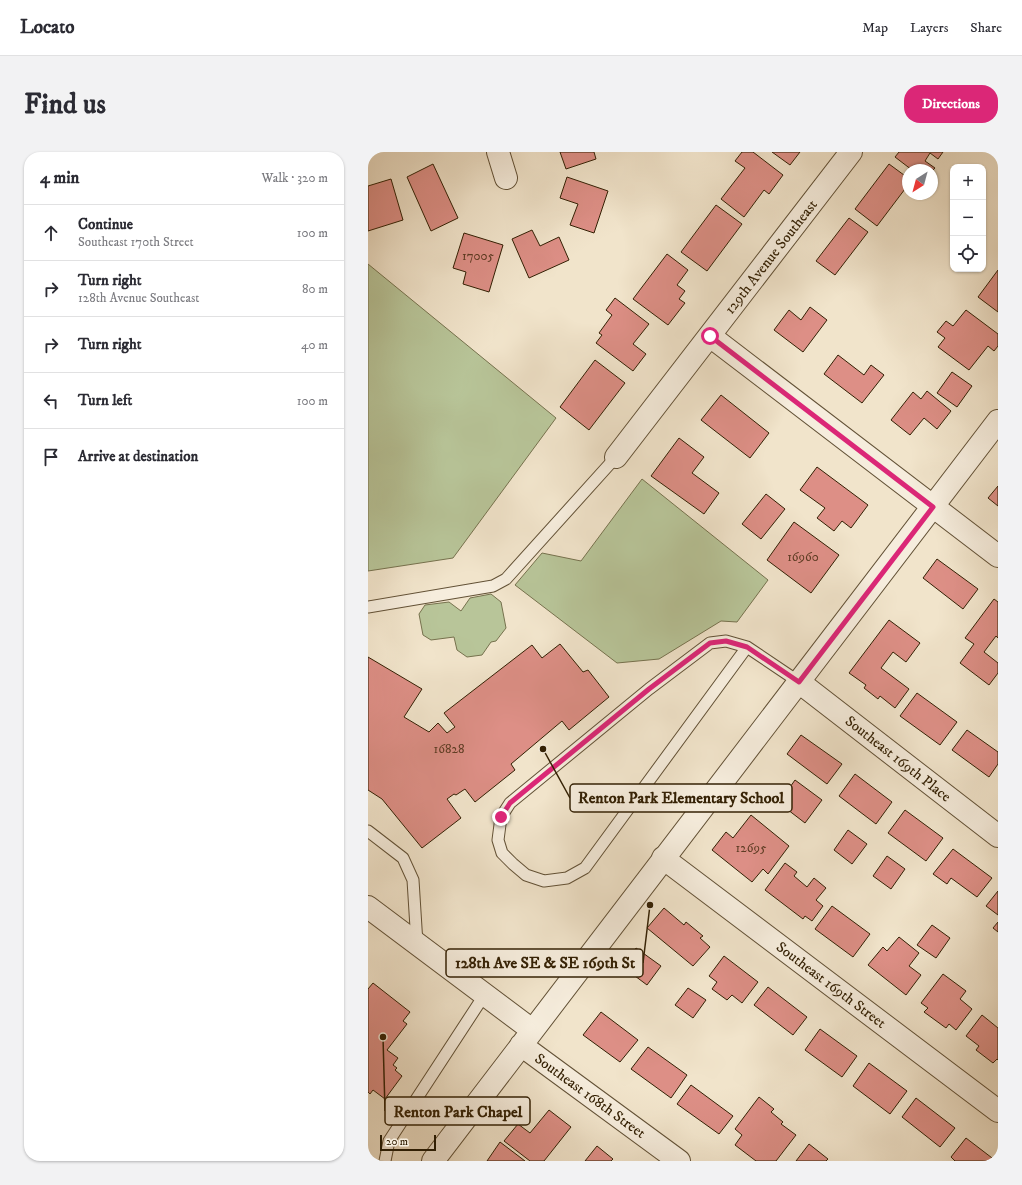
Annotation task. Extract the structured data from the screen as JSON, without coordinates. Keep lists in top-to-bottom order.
{
  "streets": {
    "street": [
      "129th Avenue Southeast",
      "Southeast 169th Place",
      "Southeast 169th Street",
      "Southeast 168th Street"
    ]
  },
  "places": ["Renton Park Elementary School", "128th Ave SE & SE 169th St", "Renton Park Chapel"],
  "house_numbers": [
    "17005",
    "16960",
    "16828",
    "12695"
  ],
  "scale_bar": "20 m",
  "north": "bottom left",
  "page": {
    "header": "Locato",
    "nav": ["Map", "Layers", "Share"],
    "buttons": "Directions",
    "title": "Find us",
    "heading": ["4 min", "Walk · 320 m"],
    "map_buttons": ["+", "−"],
    "list": [
      ["Continue", "Southeast 170th Street", "100 m"],
      ["Turn right", "128th Avenue Southeast", "80 m"],
      ["Turn right", "40 m"],
      ["Turn left", "100 m"],
      "Arrive at destination"
    ],
    "scale": "20 m"
  }
}
